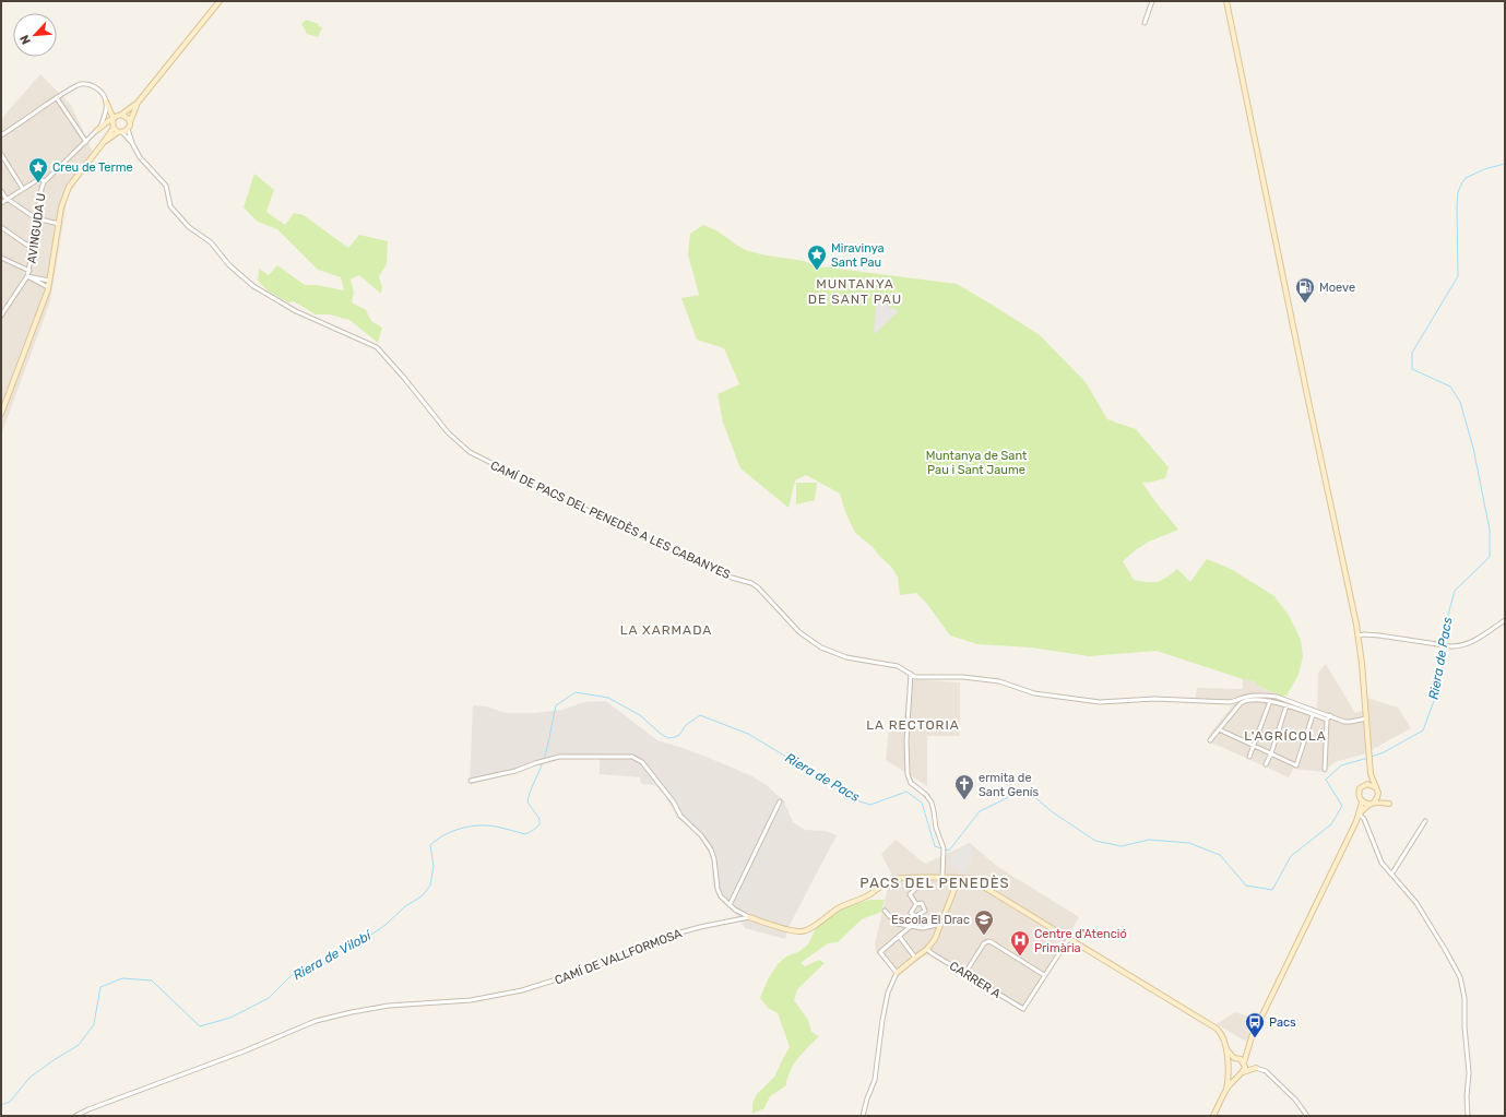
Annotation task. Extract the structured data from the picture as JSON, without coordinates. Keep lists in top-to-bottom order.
{
  "streets": {
    "street": [
      "AVINGUDA U",
      "CAMÍ DE PACS DEL PENEDÈS A LES CABANYES",
      "CAMÍ DE VALLFORMOSA",
      "CARRER A"
    ]
  },
  "districts": [
    "MUNTANYA DE SANT PAU",
    "LA XARMADA",
    "LA RECTORIA",
    "L'AGRÍCOLA",
    "PACS DEL PENEDÈS"
  ],
  "water": ["Riera de Pacs", "Riera de Vilobí"],
  "parks": ["Muntanya de Sant Pau i Sant Jaume"],
  "places": {
    "place": ["Creu de Terme", "Miravinya Sant Pau"],
    "fuel station": ["Moeve"],
    "church": ["ermita de Sant Genís"],
    "school or university": ["Escola El Drac"],
    "hospital": ["Centre d'Atenció Primària"],
    "bus stop": ["Pacs"]
  },
  "north": "bottom left"
}
